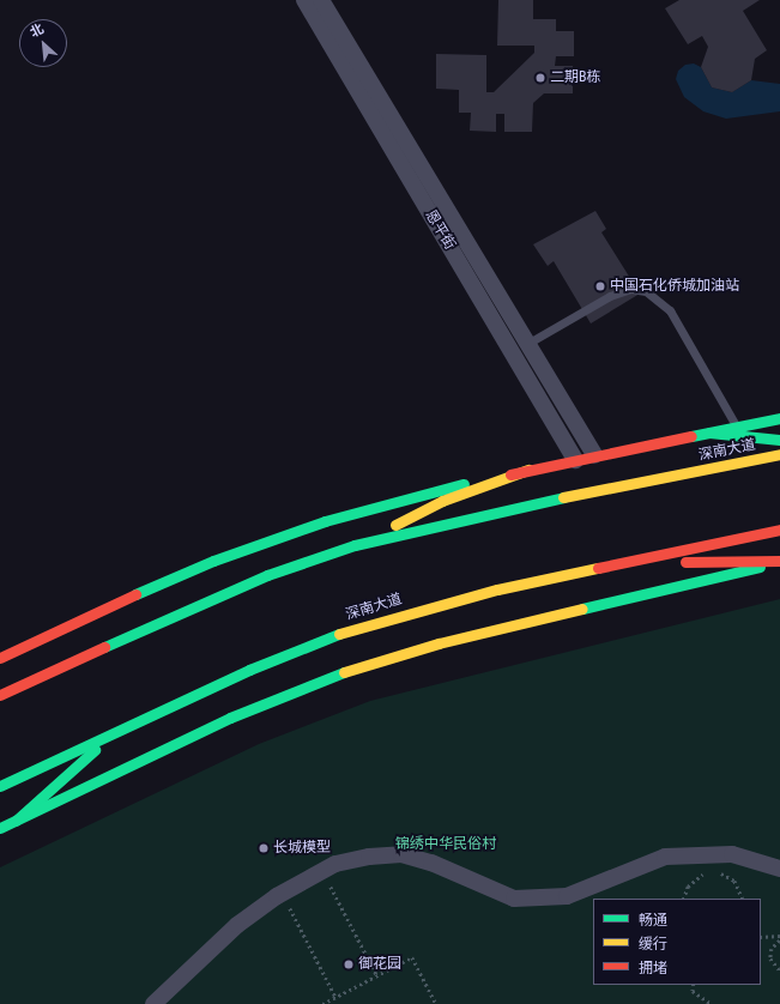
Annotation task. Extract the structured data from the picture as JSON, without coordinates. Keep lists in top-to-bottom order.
{
  "streets": {
    "main road": ["深南大道"],
    "street": ["恩平街"]
  },
  "parks": ["锦绣中华民俗村"],
  "places": [
    "二期B栋",
    "中国石化侨城加油站",
    "长城模型",
    "御花园"
  ],
  "legend": ["畅通", "缓行", "拥堵"],
  "north": "top left"
}
